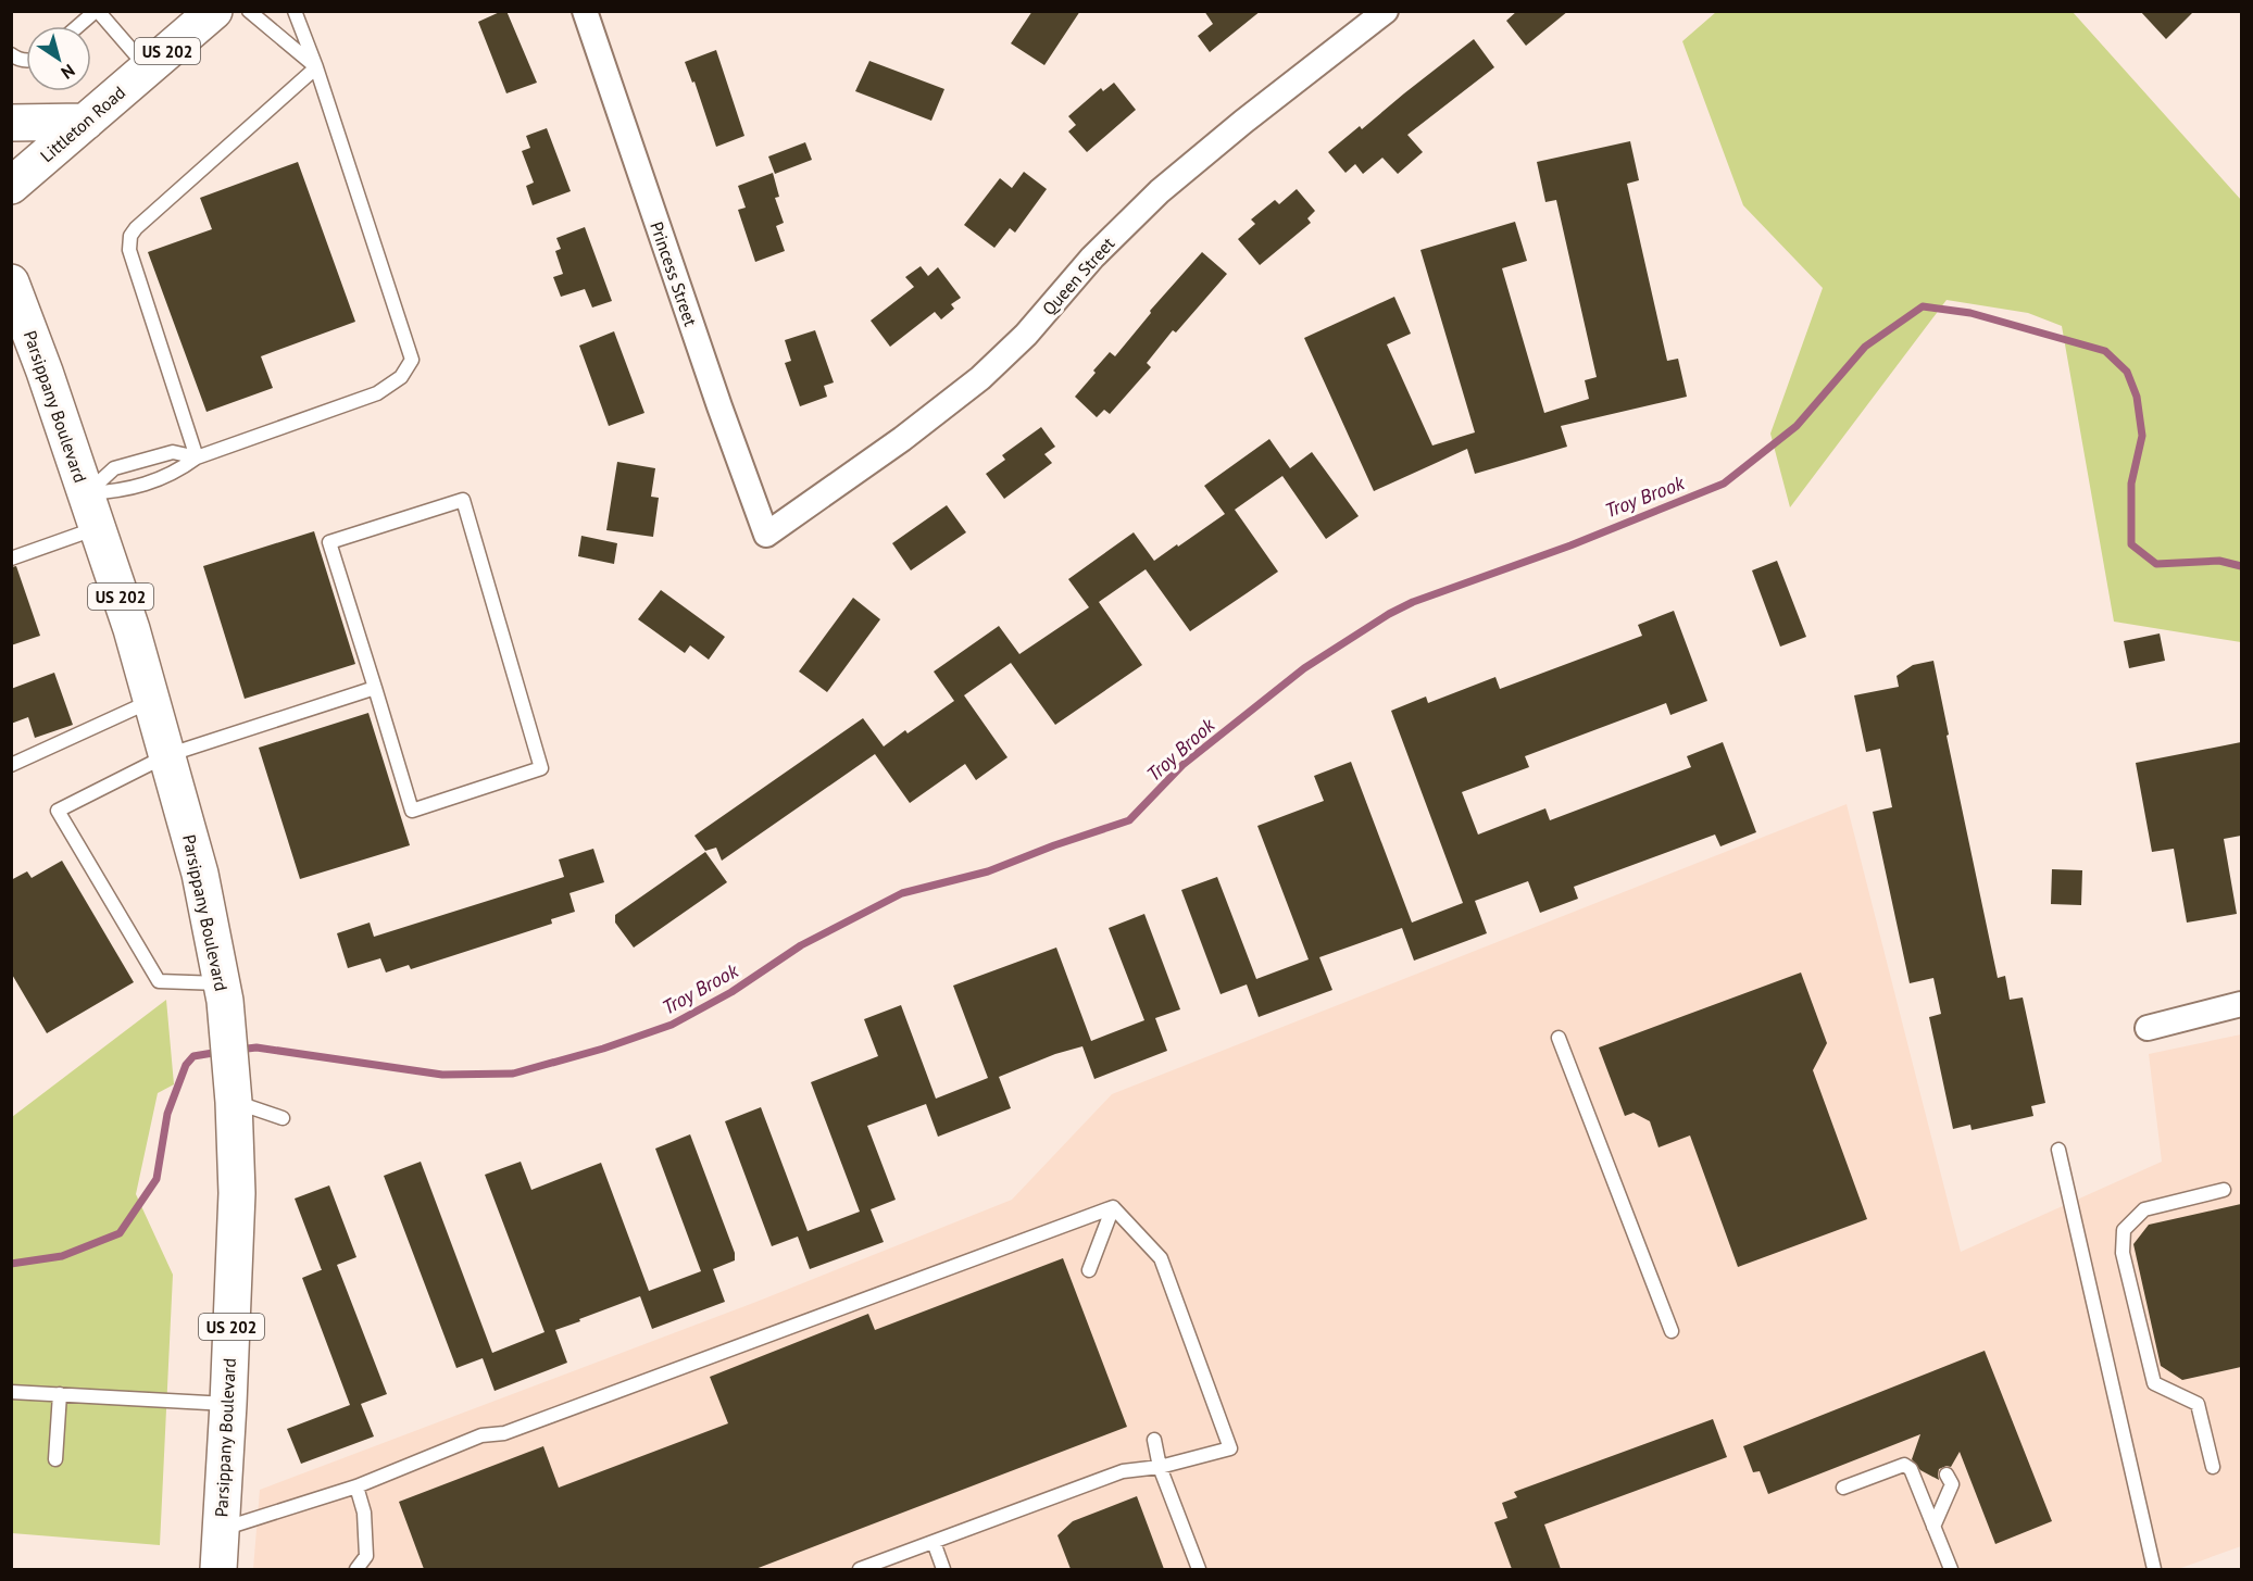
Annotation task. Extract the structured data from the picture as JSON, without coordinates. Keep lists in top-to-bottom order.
{
  "streets": {
    "main road": ["US 202", "Littleton Road", "Parsippany Boulevard"],
    "street": ["Princess Street", "Queen Street"]
  },
  "crossings": [
    ["Princess Street", "Queen Street"]
  ],
  "water": ["Troy Brook"],
  "north": "bottom right"
}
